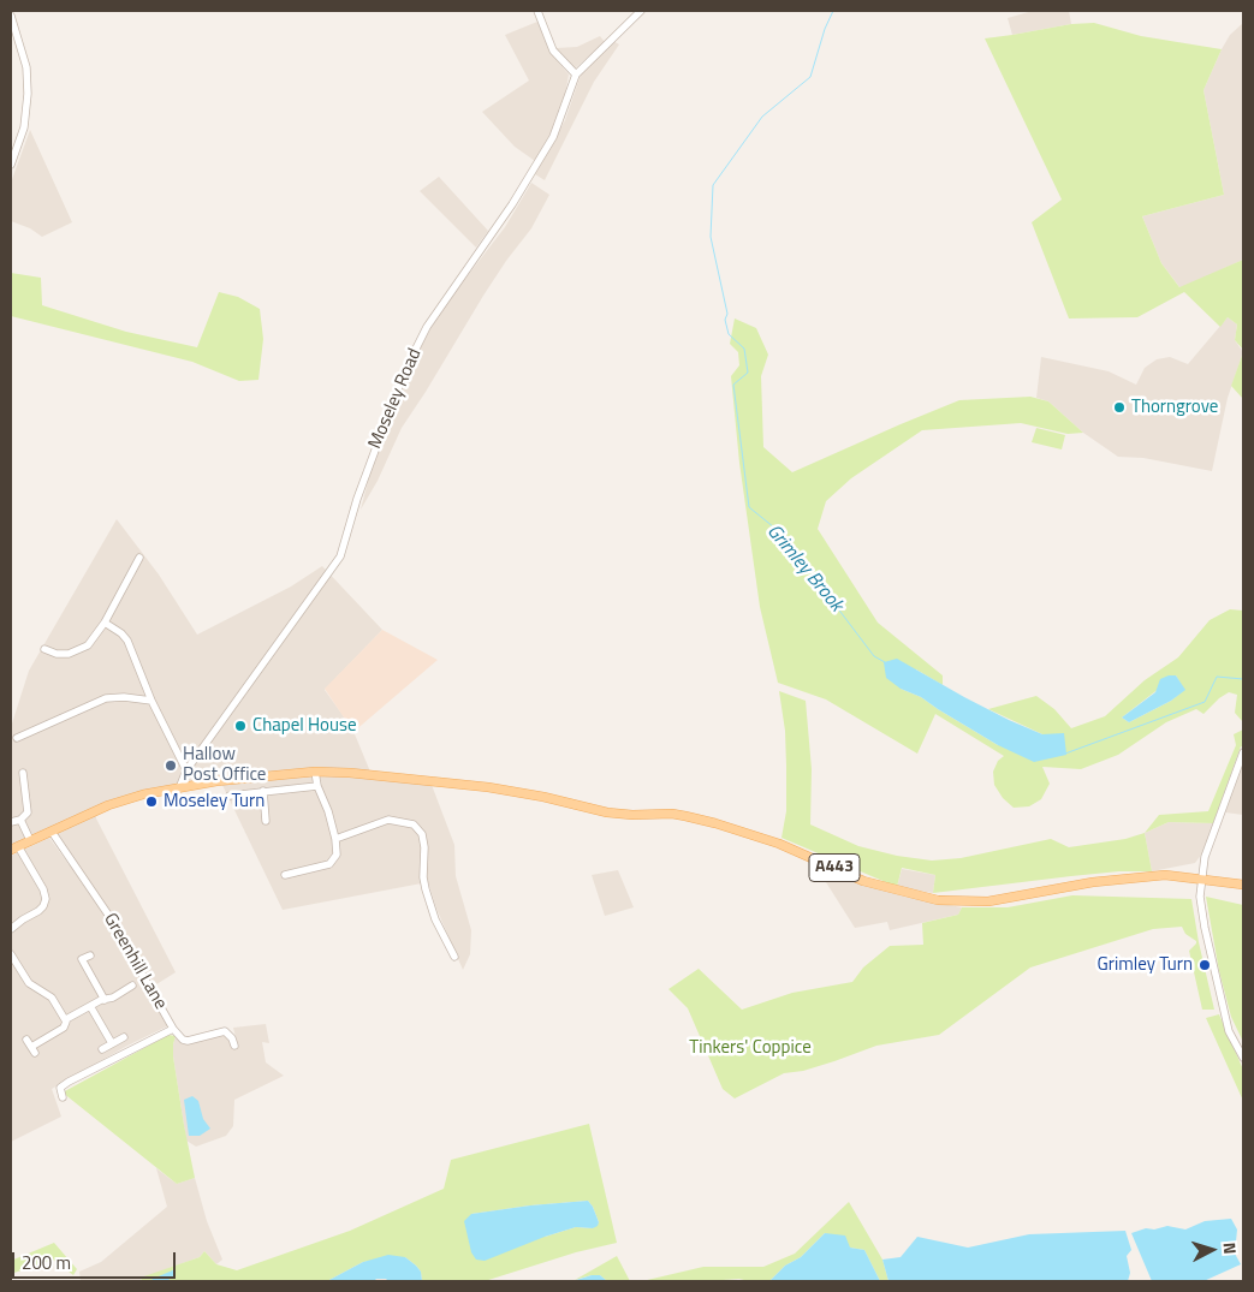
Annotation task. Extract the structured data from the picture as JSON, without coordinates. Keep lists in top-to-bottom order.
{
  "streets": {
    "main road": ["A443"],
    "street": ["Moseley Road", "Greenhill Lane"]
  },
  "crossings": [
    ["Moseley Road", "A443"],
    ["A443", "Greenhill Lane"]
  ],
  "water": ["Grimley Brook"],
  "parks": ["Tinkers' Coppice"],
  "places": [
    "Thorngrove",
    "Chapel House",
    "Hallow Post Office",
    "Moseley Turn",
    "Grimley Turn"
  ],
  "scale_bar": "200 m",
  "north": "right"
}
